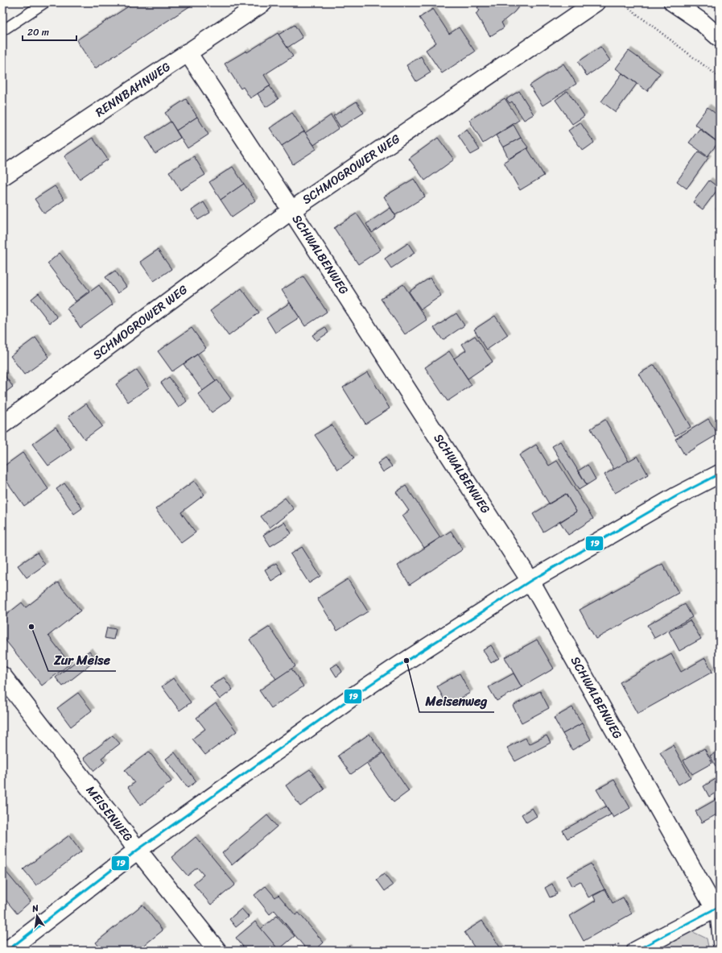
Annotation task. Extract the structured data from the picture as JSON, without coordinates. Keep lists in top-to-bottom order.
{
  "streets": {
    "street": [
      "RENNBAHNWEG",
      "SCHMOGROWER WEG",
      "SCHWALBENWEG",
      "MEISENWEG"
    ]
  },
  "crossings": [
    ["RENNBAHNWEG", "SCHWALBENWEG"],
    ["SCHMOGROWER WEG", "SCHWALBENWEG"]
  ],
  "places": ["Zur Meise", "Meisenweg"],
  "lines": ["transit line 19"],
  "scale_bar": "20 m",
  "north": "top"
}
